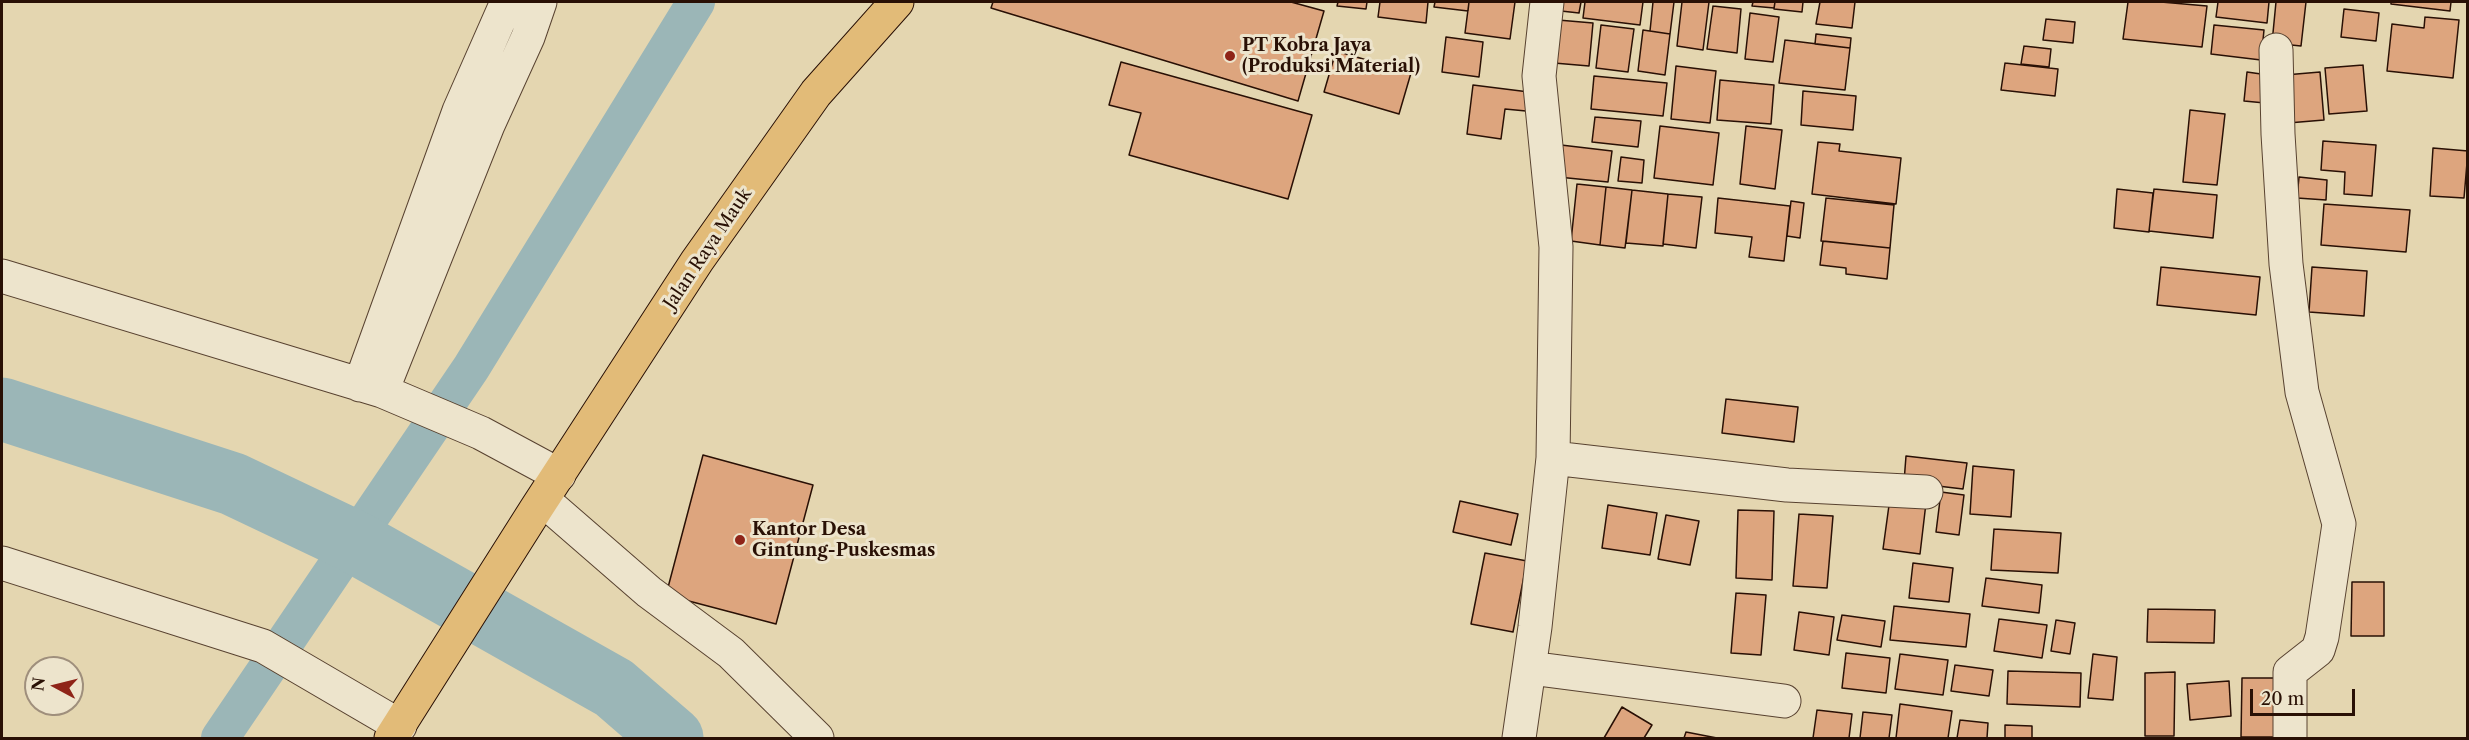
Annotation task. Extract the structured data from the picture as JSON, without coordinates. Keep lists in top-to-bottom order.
{
  "streets": {
    "main road": ["Jalan Raya Mauk"]
  },
  "places": ["PT Kobra Jaya (Produksi Material)", "Kantor Desa Gintung-Puskesmas"],
  "scale_bar": "20 m",
  "north": "left"
}
